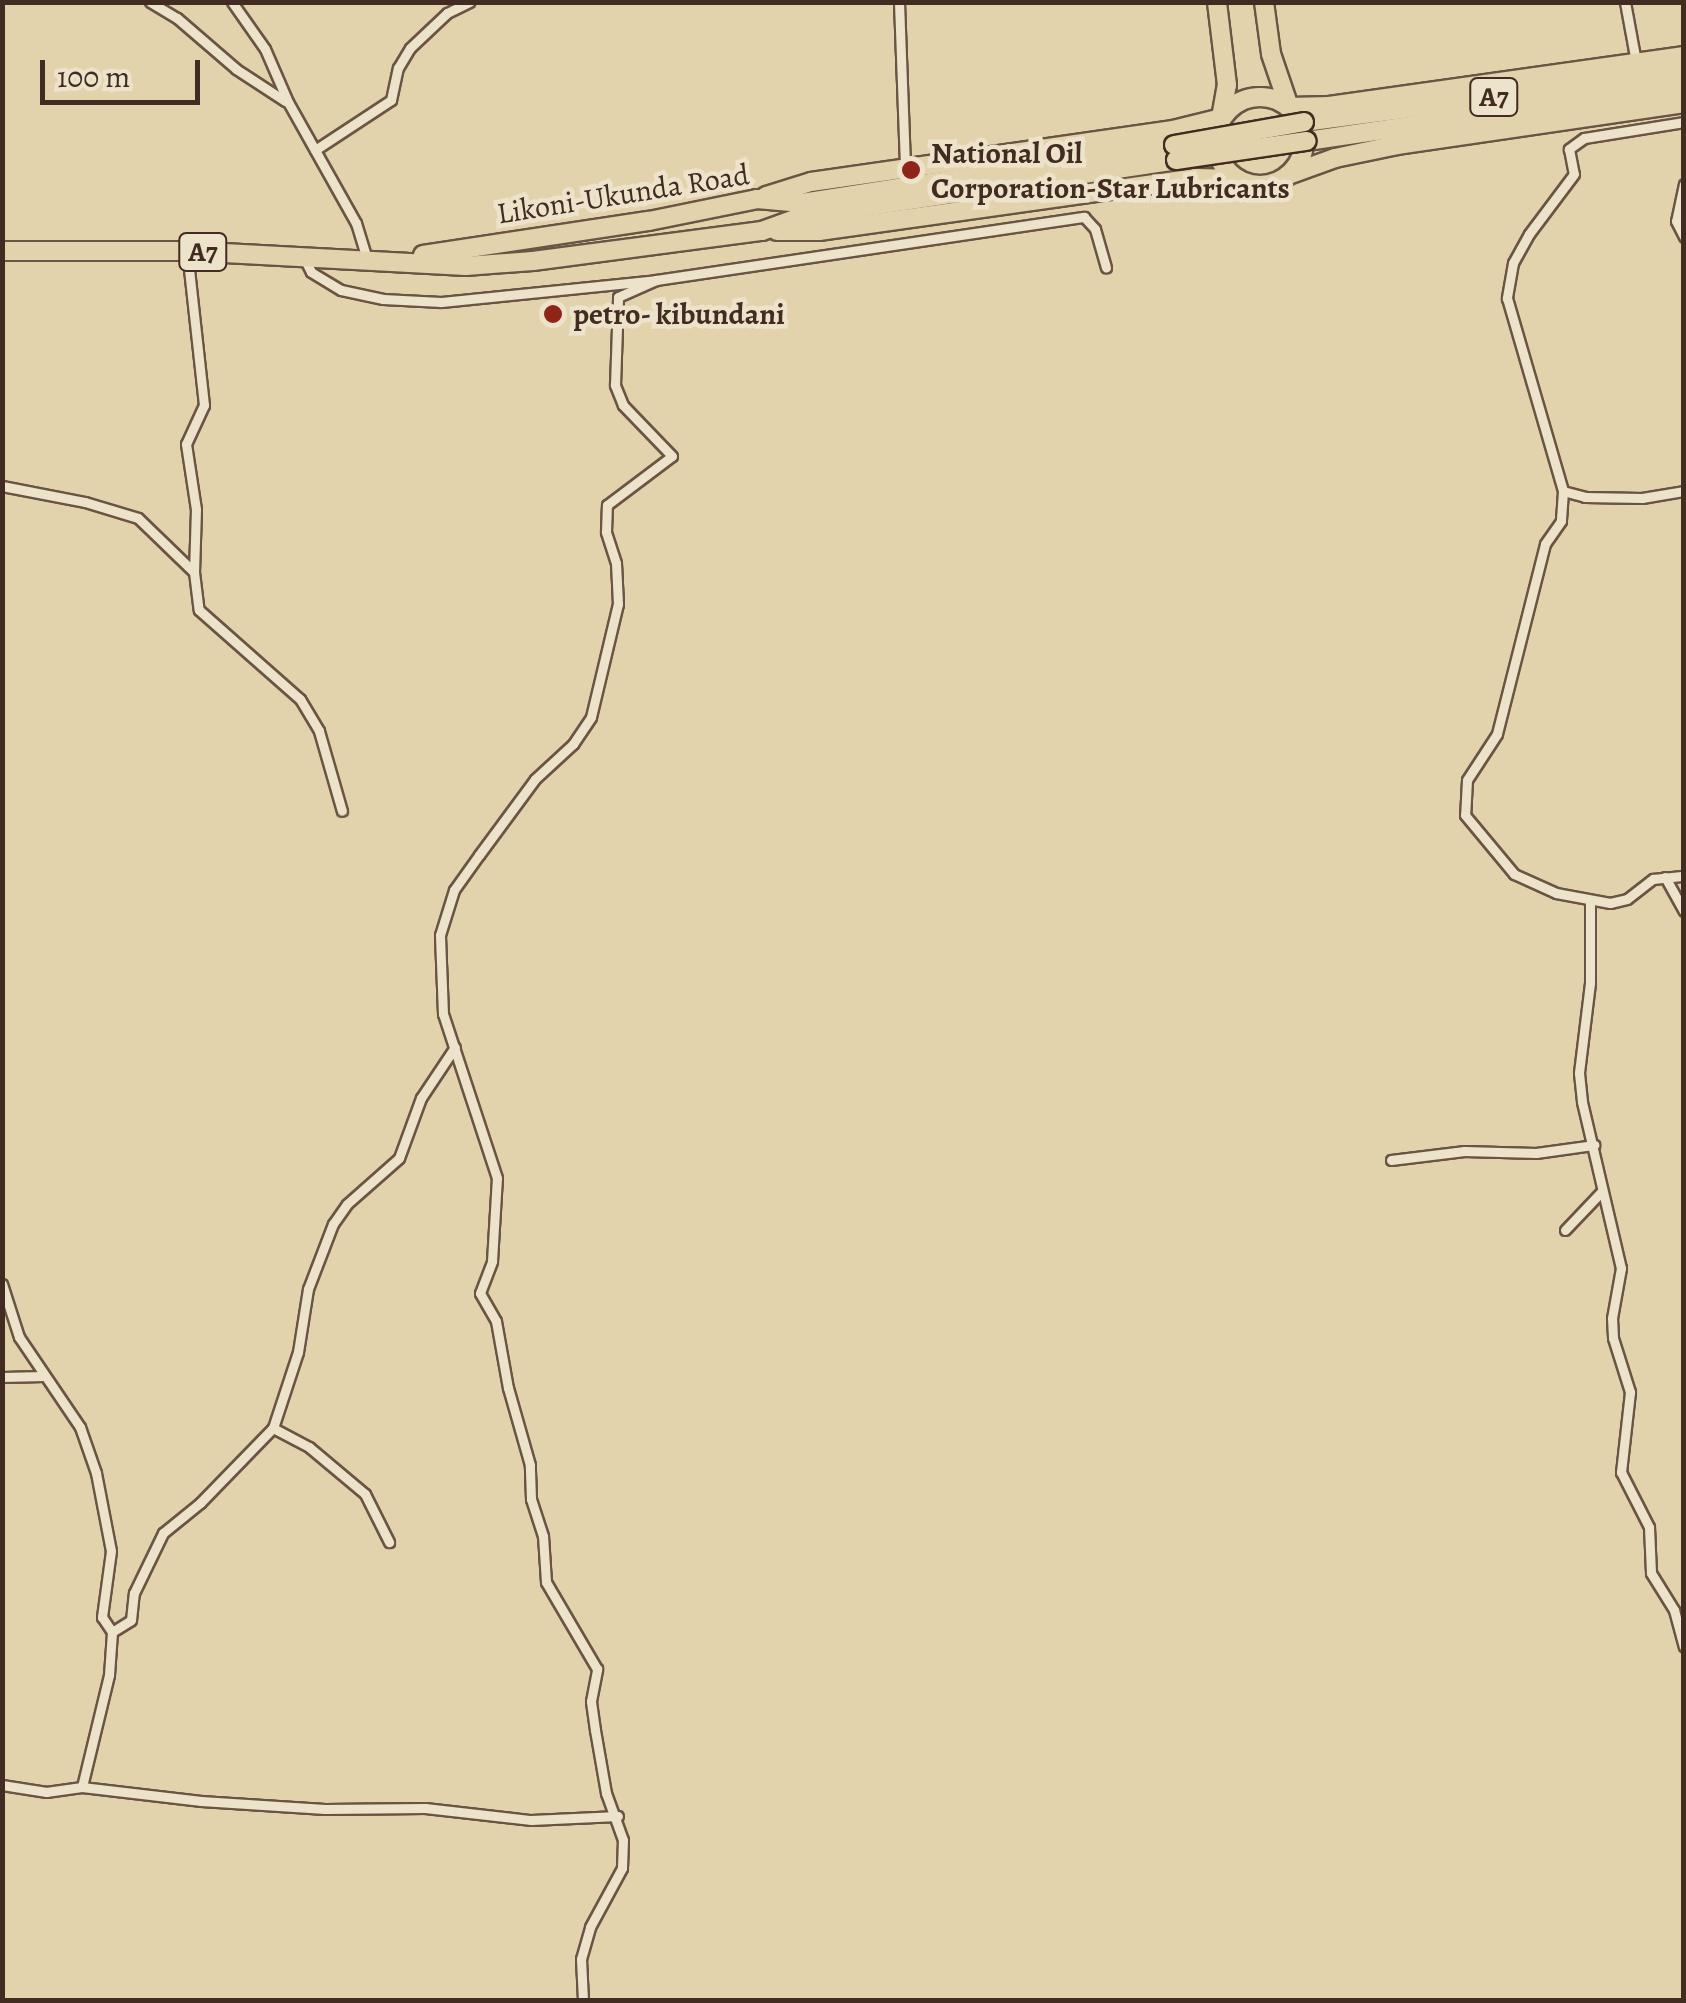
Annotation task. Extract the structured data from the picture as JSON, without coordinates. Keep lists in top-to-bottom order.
{
  "streets": {
    "highway": ["A7", "Likoni-Ukunda Road"]
  },
  "places": ["National Oil Corporation-Star Lubricants", "petro- kibundani"],
  "scale_bar": "100 m"
}
